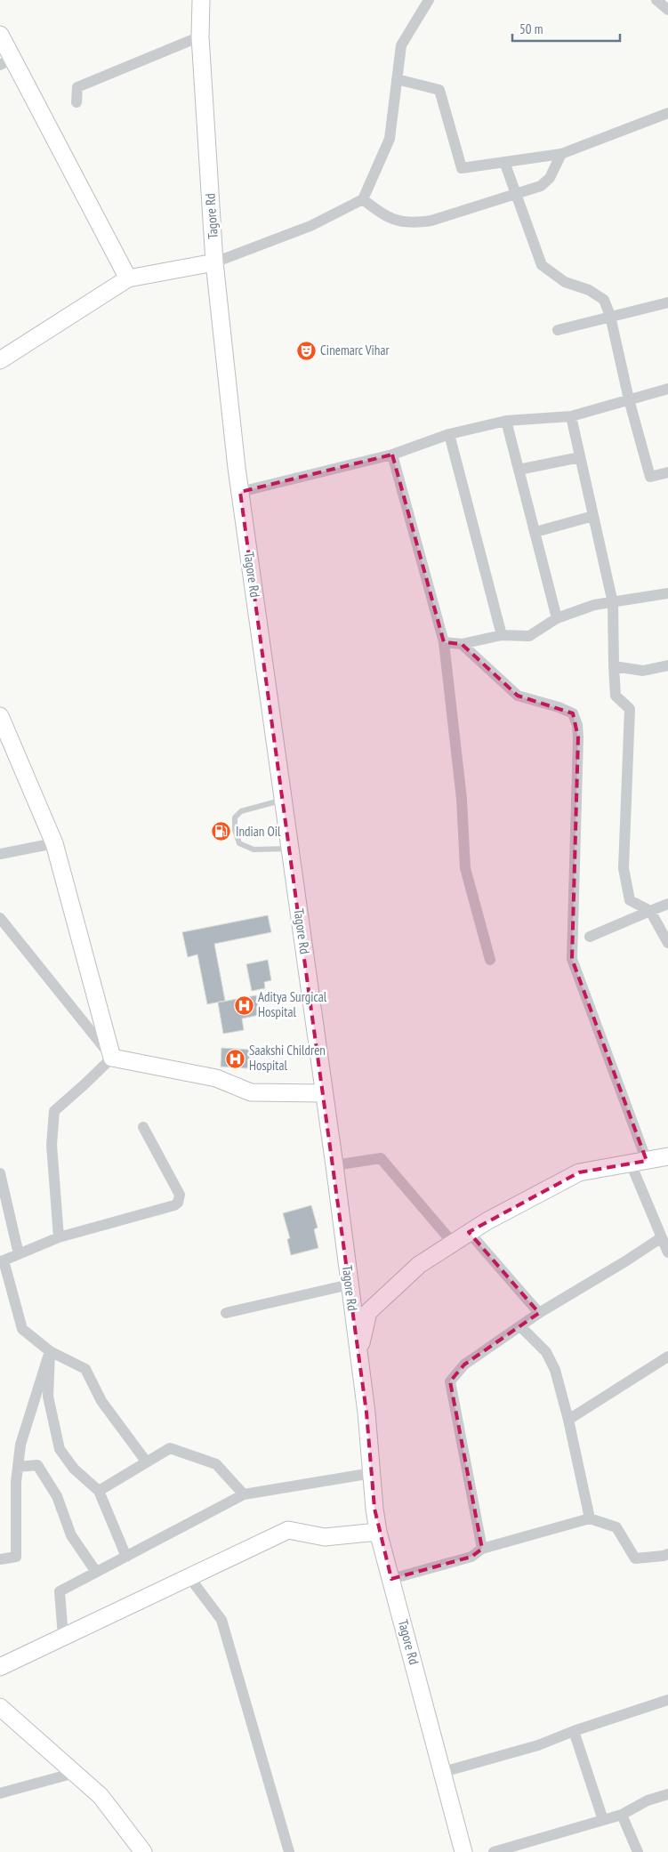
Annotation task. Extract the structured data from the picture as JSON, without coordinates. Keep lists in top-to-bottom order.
{
  "streets": {
    "street": ["Tagore Rd"]
  },
  "places": {
    "theatre": ["Cinemarc Vihar"],
    "fuel station": ["Indian Oil"],
    "hospital": ["Aditya Surgical Hospital", "Saakshi Children Hospital"]
  },
  "scale_bar": "50 m"
}
